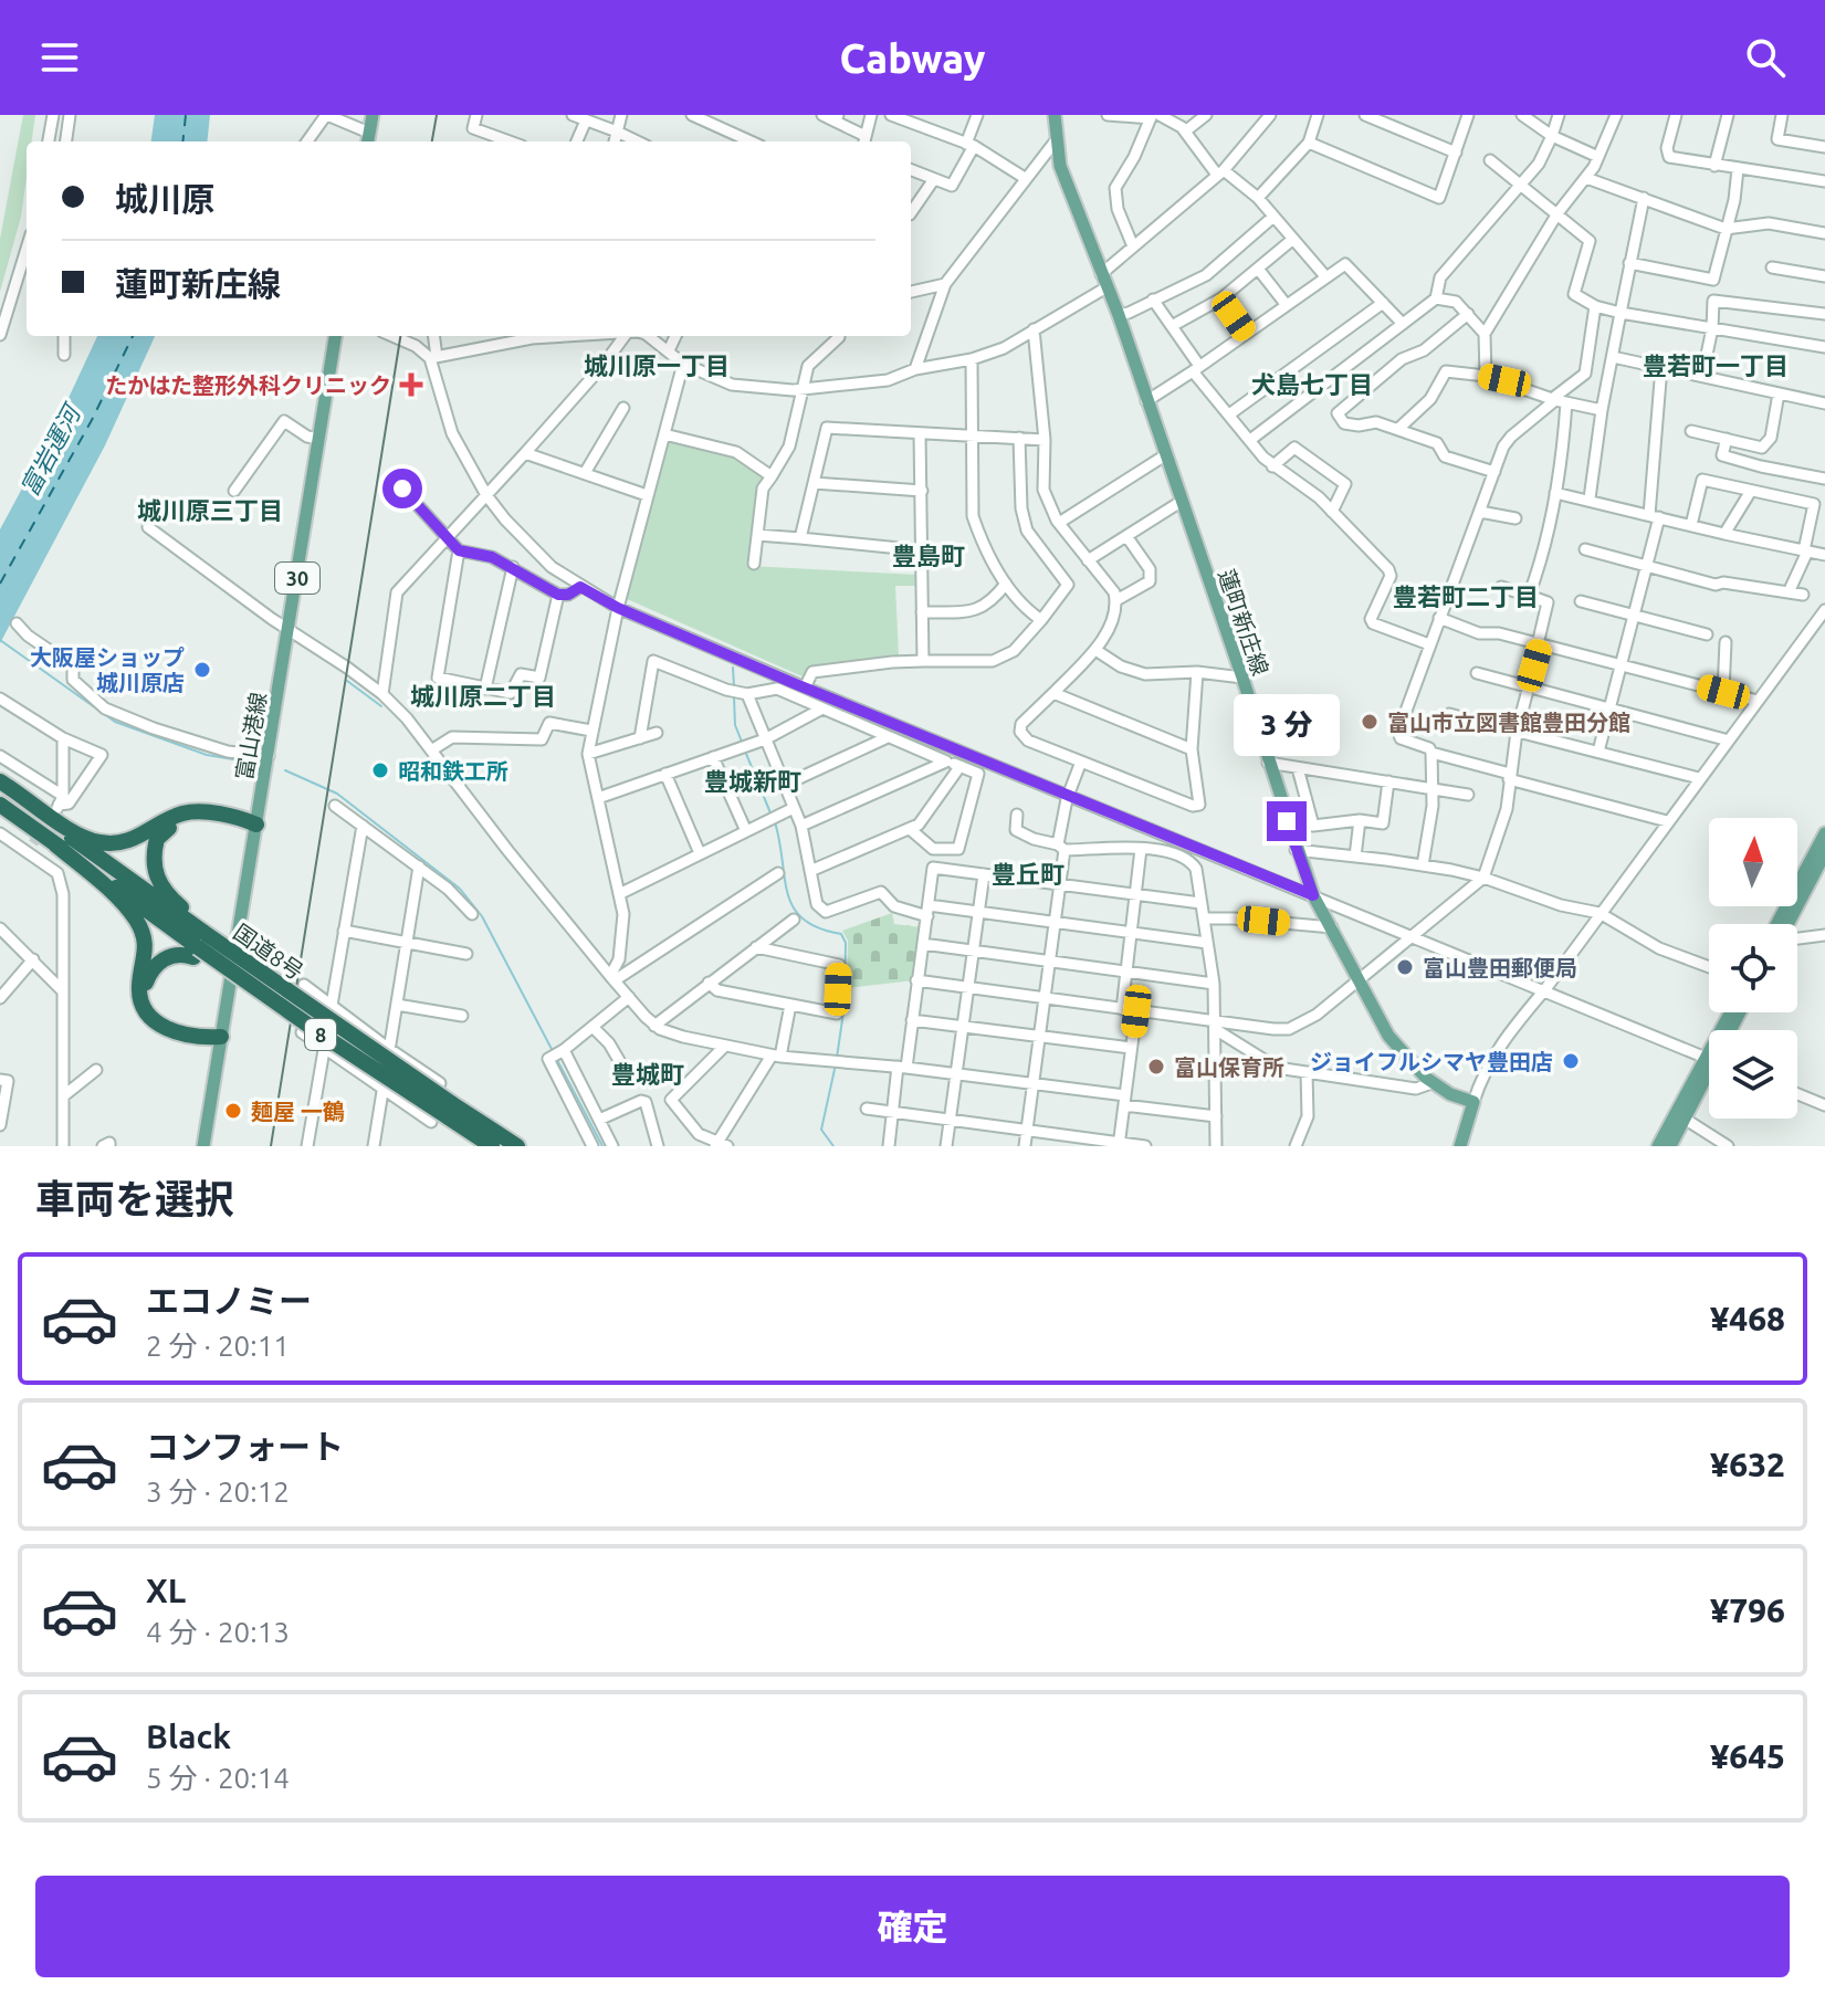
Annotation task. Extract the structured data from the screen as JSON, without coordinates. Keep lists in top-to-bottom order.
{
  "streets": {
    "highway": ["国道8号", "8"],
    "main road": ["30", "蓮町新庄線", "富山港線"]
  },
  "districts": [
    "城川原一丁目",
    "豊若町一丁目",
    "犬島七丁目",
    "城川原三丁目",
    "豊島町",
    "豊若町二丁目",
    "城川原二丁目",
    "豊城新町",
    "豊丘町",
    "豊城町"
  ],
  "water": ["富岩運河"],
  "places": {
    "health": ["たかはた整形外科クリニック"],
    "other": [
      "大阪屋ショップ 城川原店",
      "富山市立図書館豊田分館",
      "昭和鉄工所",
      "富山豊田郵便局",
      "ジョイフルシマヤ豊田店",
      "富山保育所",
      "麺屋 一鶴"
    ]
  },
  "north": "top",
  "page": {
    "header": "Cabway",
    "banner": ["城川原", "蓮町新庄線"],
    "bubble": "3 分",
    "heading": "車両を選択",
    "list": [
      {
        "name": "エコノミー",
        "note": "2 分 · 20:11",
        "value": "¥468"
      },
      {
        "name": "コンフォート",
        "note": "3 分 · 20:12",
        "value": "¥632"
      },
      {
        "name": "XL",
        "note": "4 分 · 20:13",
        "value": "¥796"
      },
      {
        "name": "Black",
        "note": "5 分 · 20:14",
        "value": "¥645"
      }
    ],
    "buttons": "確定"
  }
}
